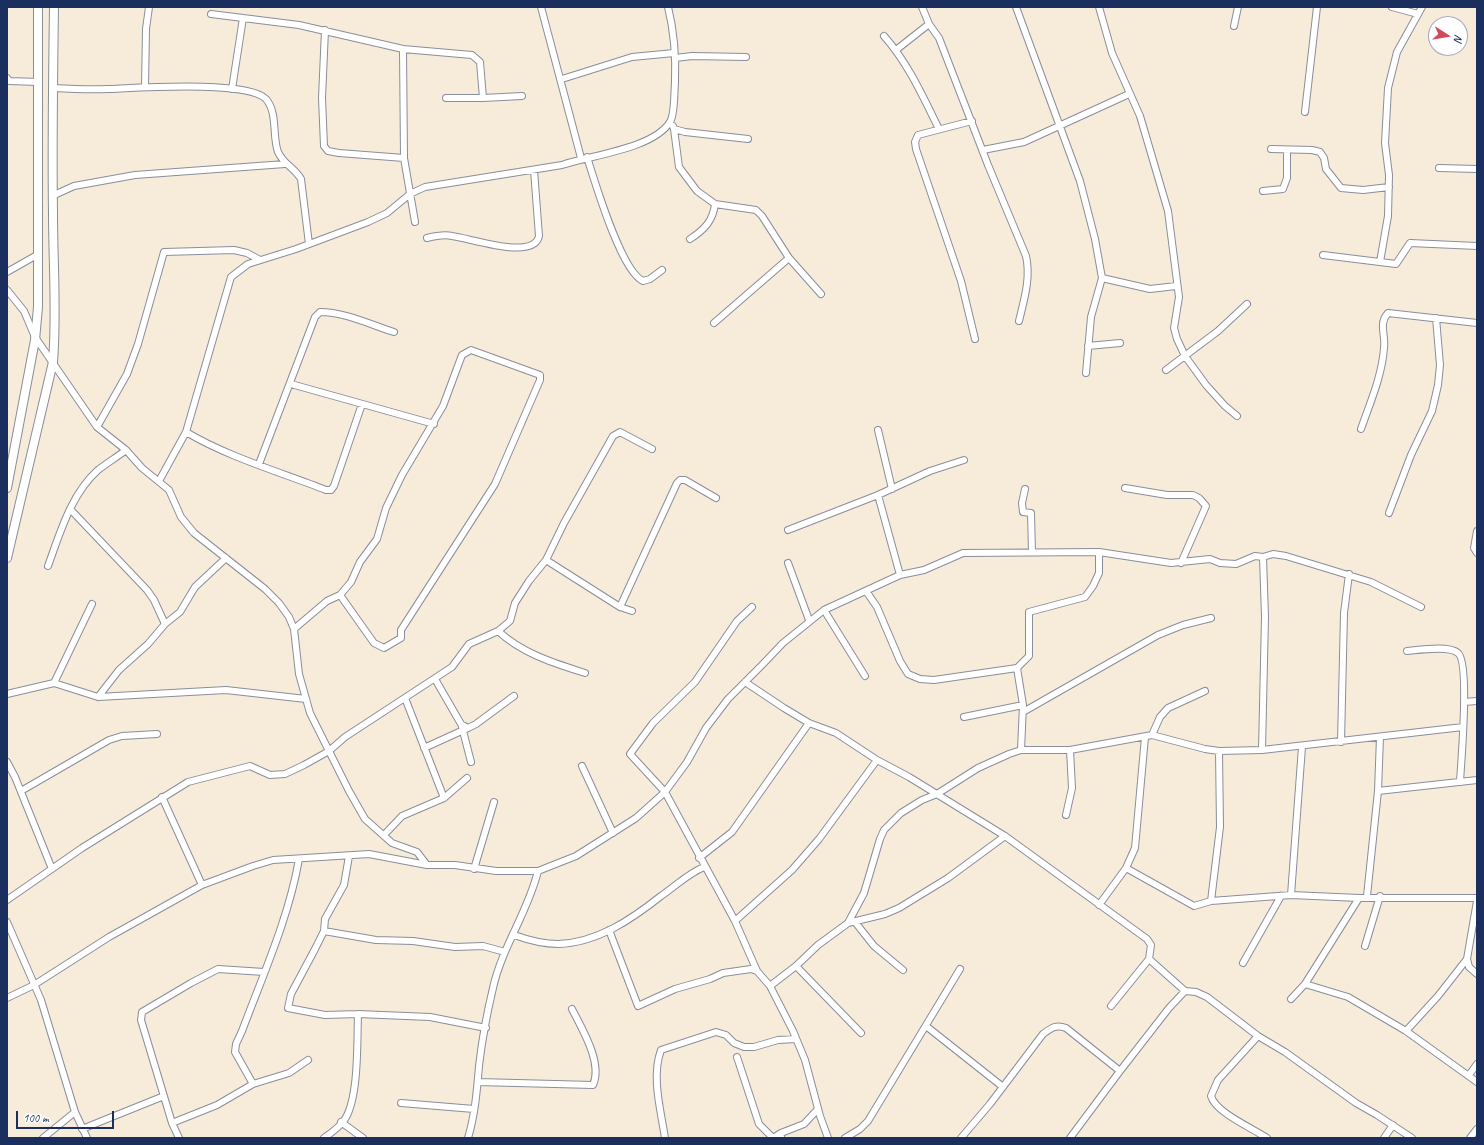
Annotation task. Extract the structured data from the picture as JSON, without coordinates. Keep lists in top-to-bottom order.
{
  "scale_bar": "100 m",
  "north": "right"
}
